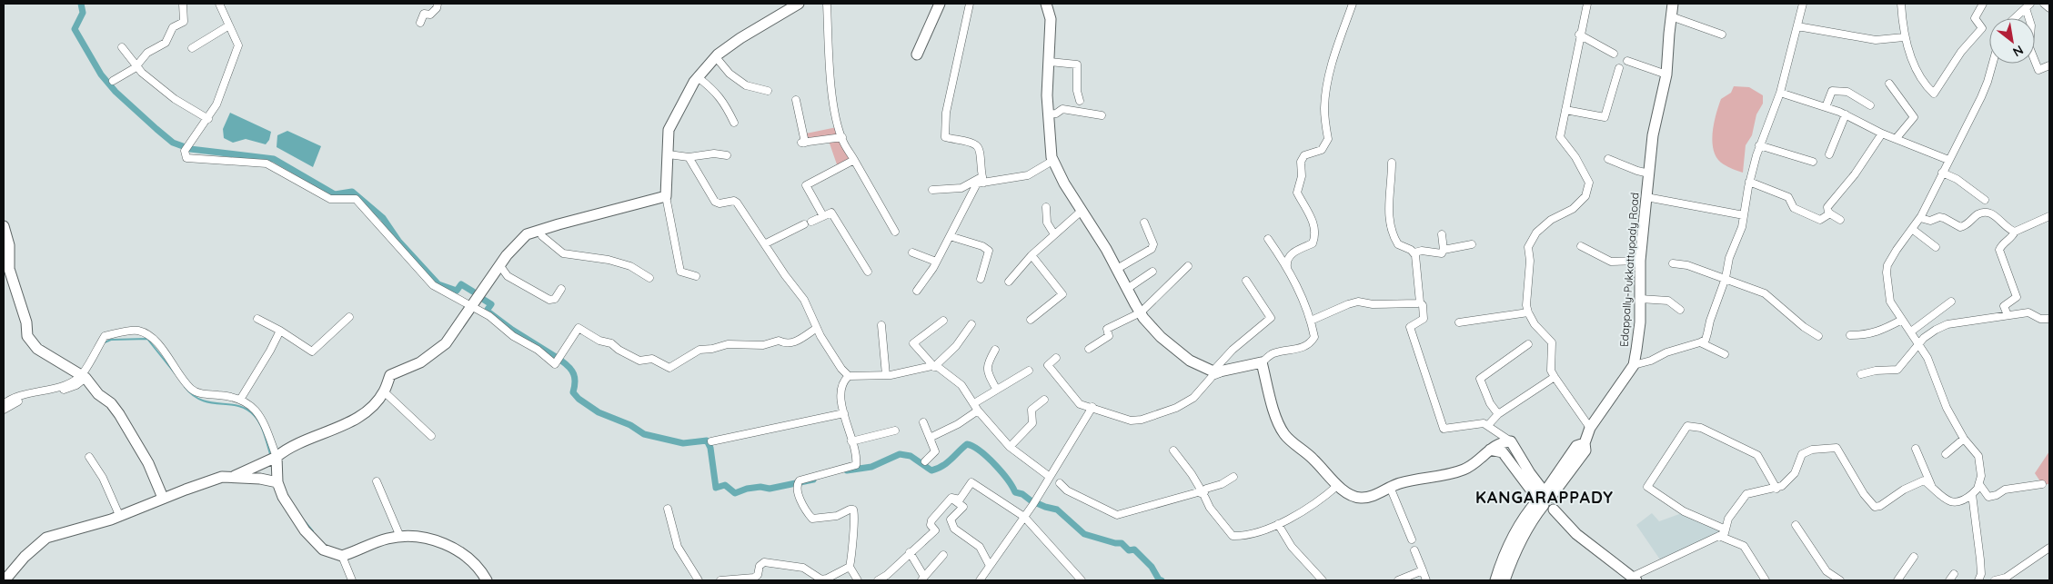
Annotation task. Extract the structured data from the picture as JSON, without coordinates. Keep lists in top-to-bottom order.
{
  "streets": {
    "street": ["Edappally-Pukkattupady Road"]
  },
  "districts": ["KANGARAPPADY"],
  "north": "bottom right"
}
